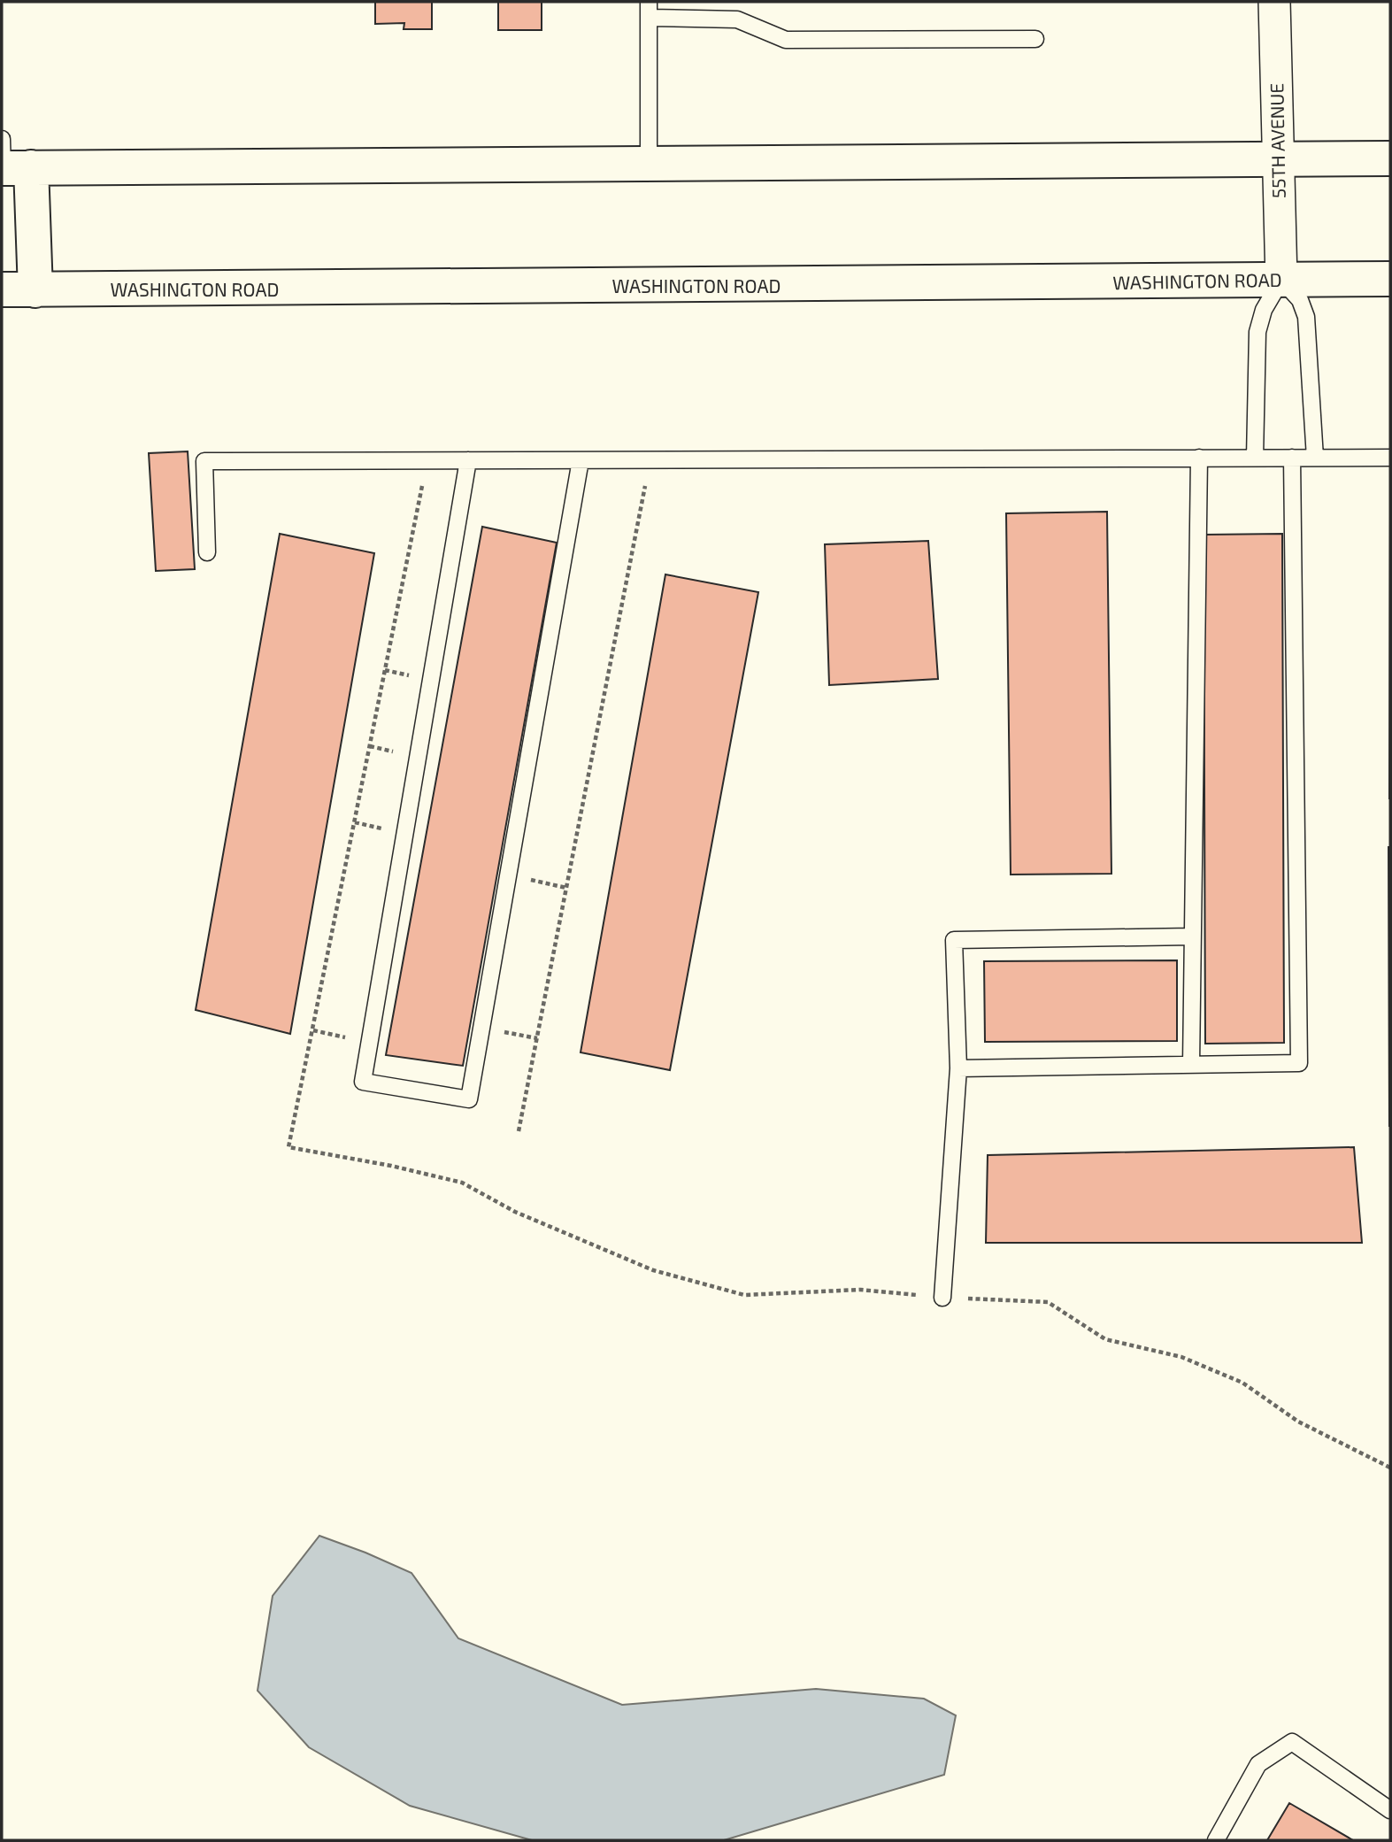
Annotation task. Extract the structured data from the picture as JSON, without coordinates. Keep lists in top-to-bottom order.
{
  "streets": {
    "main road": ["WASHINGTON ROAD"],
    "street": ["55TH AVENUE"]
  },
  "crossings": [
    ["55TH AVENUE", "WASHINGTON ROAD"]
  ]
}
